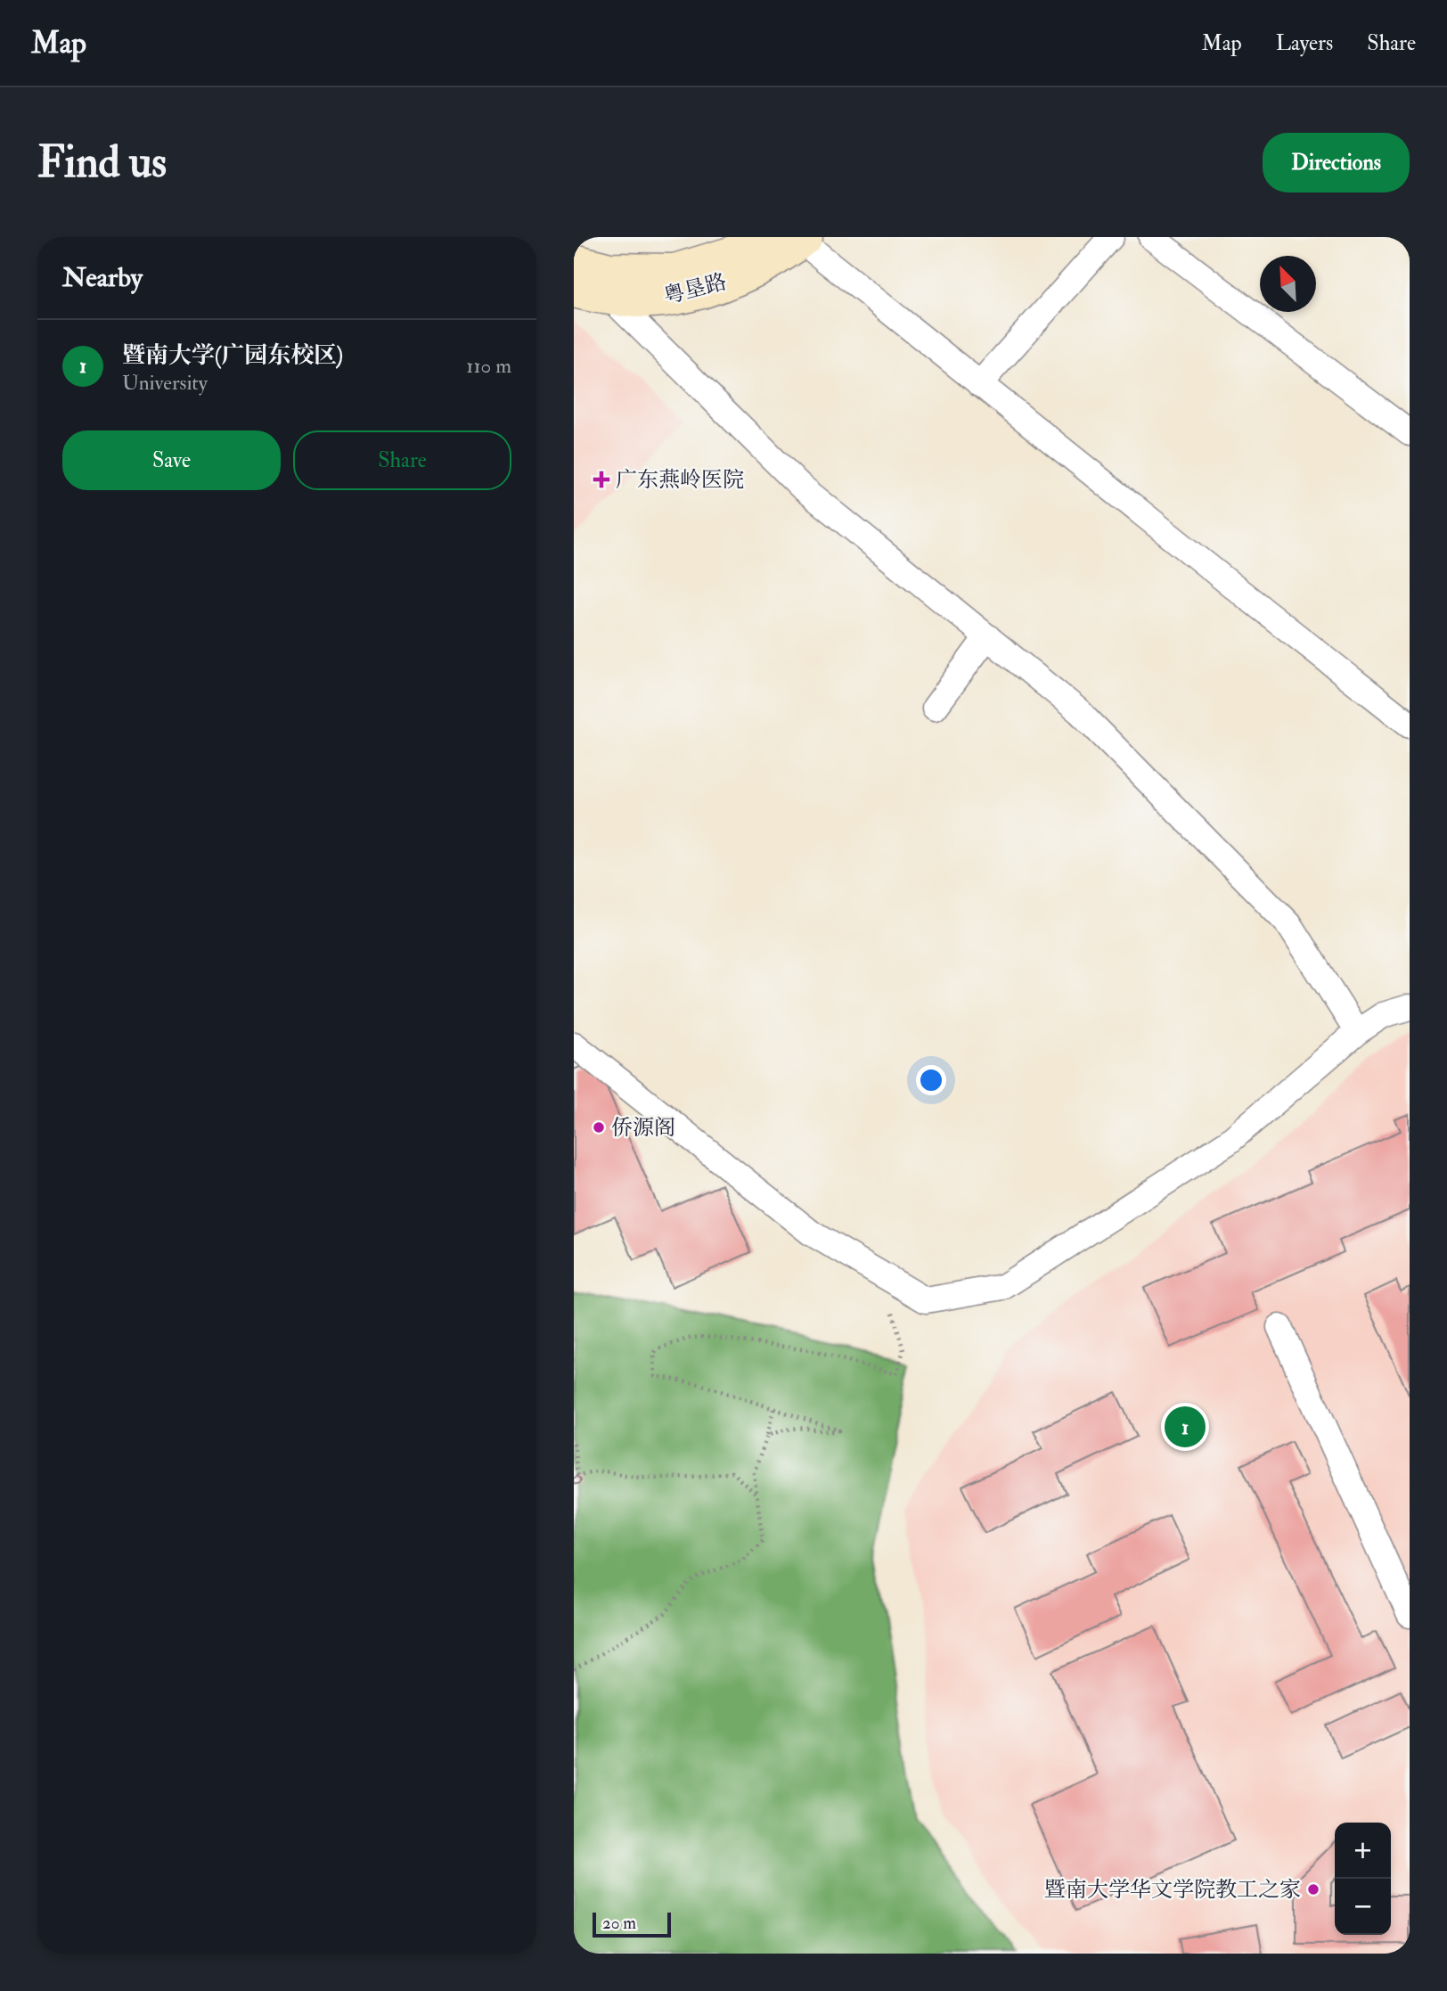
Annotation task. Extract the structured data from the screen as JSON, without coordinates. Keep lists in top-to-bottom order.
{
  "streets": {
    "main road": ["粤垦路"]
  },
  "places": {
    "health": ["广东燕岭医院"],
    "other": ["侨源阁", "暨南大学华文学院教工之家"]
  },
  "scale_bar": "20 m",
  "north": "top left",
  "page": {
    "header": "Map",
    "nav": ["Map", "Layers", "Share"],
    "buttons": [
      "Directions",
      ["Save", "Share"]
    ],
    "title": "Find us",
    "heading": "Nearby",
    "list": [
      {
        "mark": "1",
        "name": "暨南大学(广园东校区)",
        "note": "University",
        "value": "110 m"
      }
    ],
    "pins": "1",
    "map_buttons": ["+", "−"],
    "scale": "20 m"
  }
}
